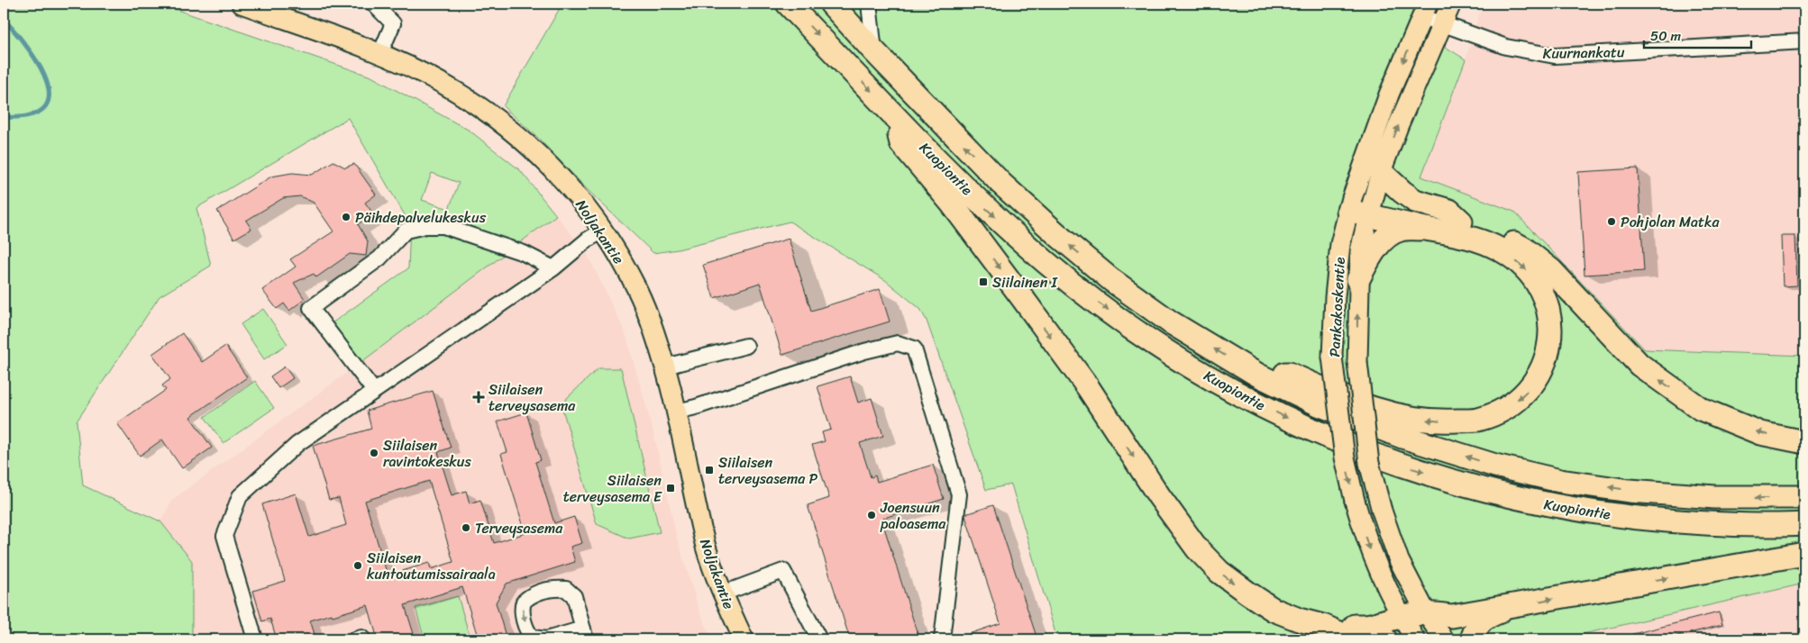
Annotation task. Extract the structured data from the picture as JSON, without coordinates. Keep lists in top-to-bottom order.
{
  "streets": {
    "highway": ["Kuopiontie"],
    "main road": ["Noljakantie", "Pankakoskentie"],
    "street": ["Kuurnankatu"]
  },
  "crossings": [
    ["Kuurnankatu", "Pankakoskentie"]
  ],
  "places": {
    "other": [
      "Päihdepalvelukeskus",
      "Pohjolan Matka",
      "Siilaisen ravintokeskus",
      "Joensuun paloasema",
      "Terveysasema",
      "Siilaisen kuntoutumissairaala"
    ],
    "transit": ["Siilainen I", "Siilaisen terveysasema P", "Siilaisen terveysasema E"],
    "health": ["Siilaisen terveysasema"]
  },
  "scale_bar": "50 m"
}
